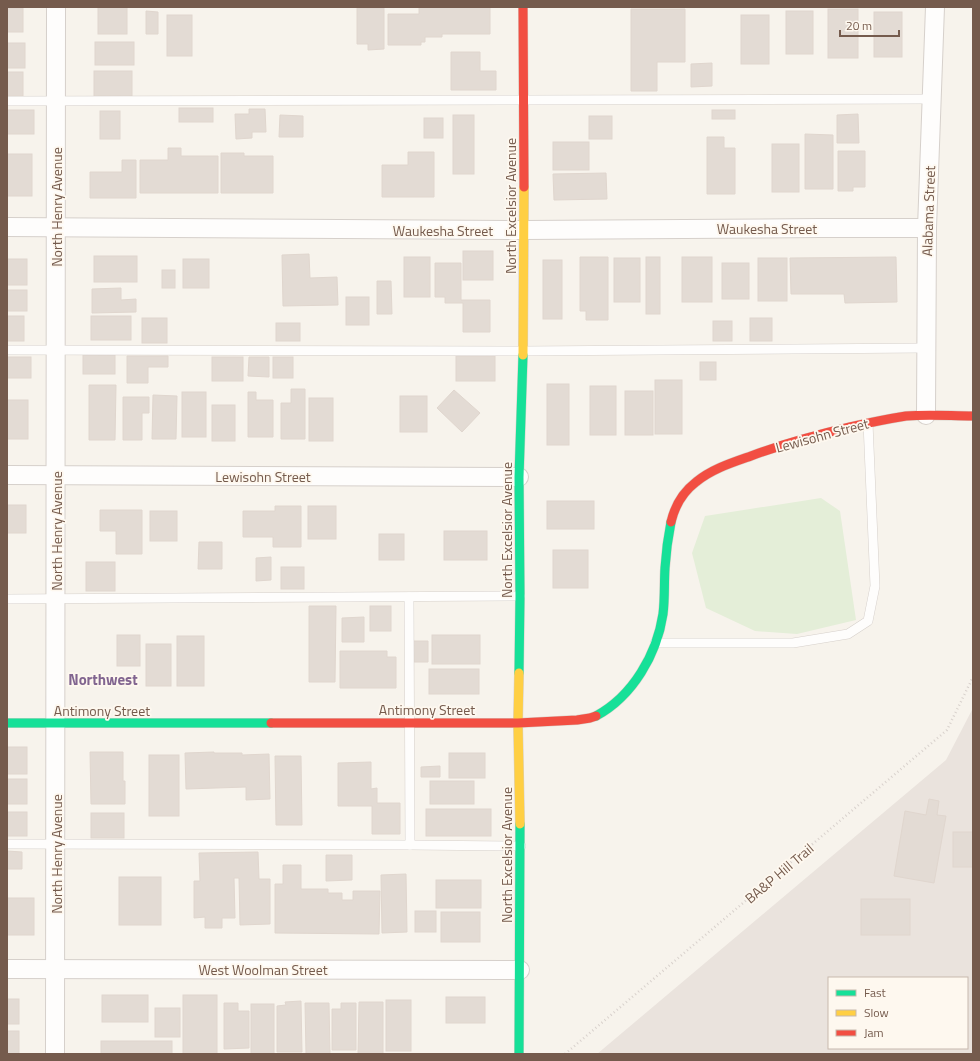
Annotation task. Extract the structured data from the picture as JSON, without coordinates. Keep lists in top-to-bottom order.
{
  "streets": {
    "street": [
      "North Excelsior Avenue",
      "North Henry Avenue",
      "Alabama Street",
      "Waukesha Street",
      "Lewisohn Street",
      "Antimony Street",
      "West Woolman Street"
    ],
    "path": ["BA&P Hill Trail"]
  },
  "crossings": [
    ["North Excelsior Avenue", "Waukesha Street"],
    ["North Excelsior Avenue", "Lewisohn Street"],
    ["North Excelsior Avenue", "Antimony Street"],
    ["North Excelsior Avenue", "West Woolman Street"],
    ["North Henry Avenue", "Waukesha Street"],
    ["North Henry Avenue", "Lewisohn Street"],
    ["North Henry Avenue", "Antimony Street"],
    ["North Henry Avenue", "West Woolman Street"],
    ["Alabama Street", "Waukesha Street"],
    ["Alabama Street", "Lewisohn Street"],
    ["Lewisohn Street", "Antimony Street"]
  ],
  "districts": ["Northwest"],
  "legend": ["Fast", "Slow", "Jam"],
  "scale_bar": "20 m"
}
